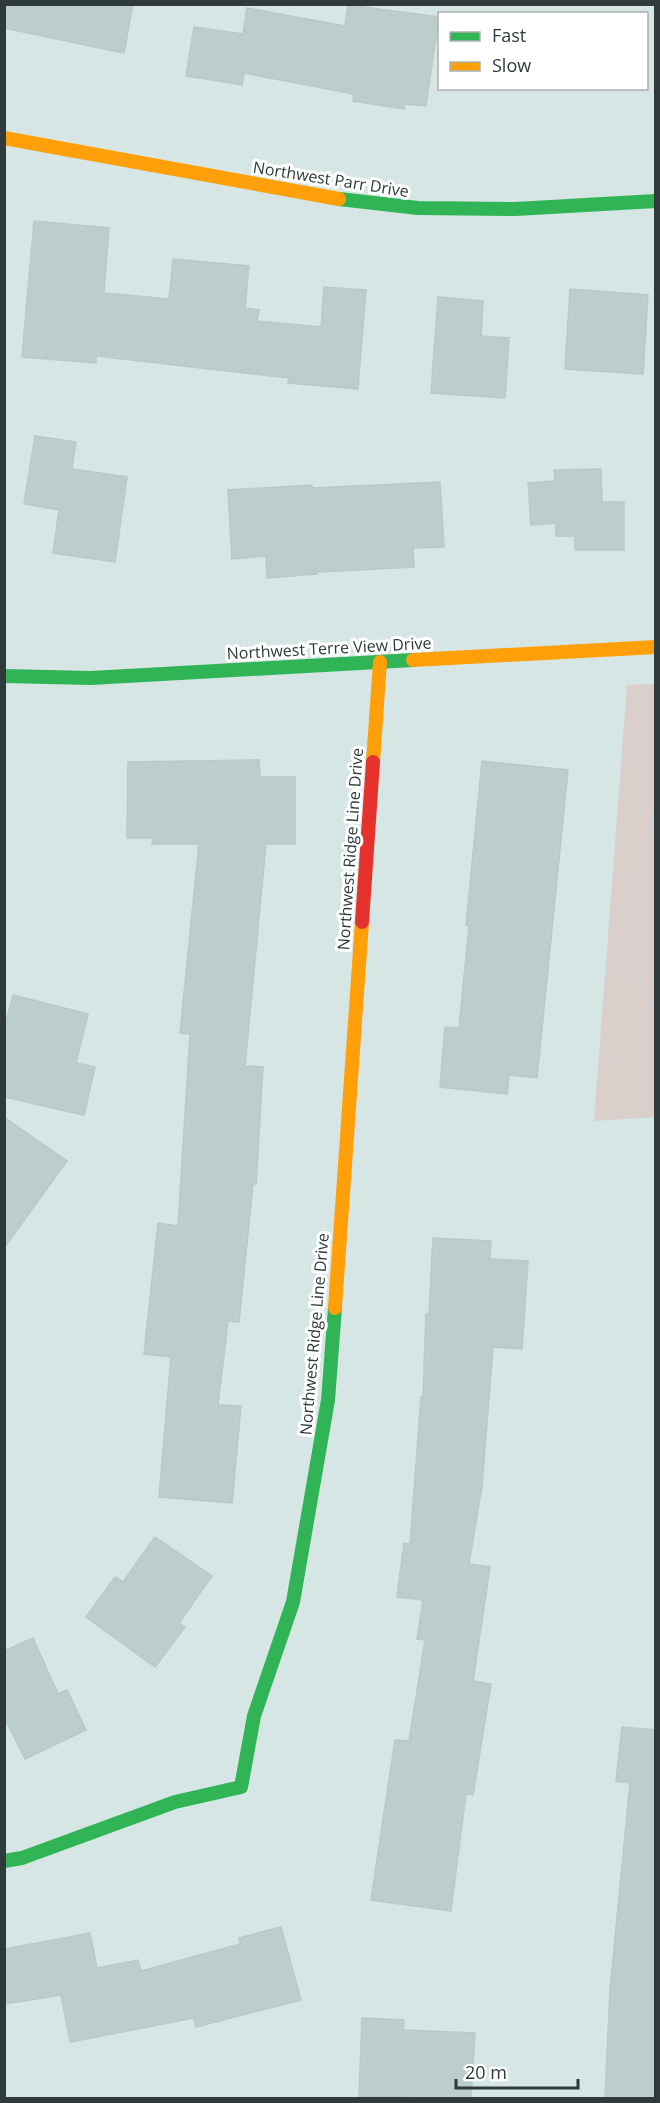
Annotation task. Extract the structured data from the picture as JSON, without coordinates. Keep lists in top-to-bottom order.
{
  "streets": {
    "street": ["Northwest Parr Drive", "Northwest Terre View Drive", "Northwest Ridge Line Drive"]
  },
  "crossings": [
    ["Northwest Terre View Drive", "Northwest Ridge Line Drive"]
  ],
  "legend": ["Fast", "Slow"],
  "scale_bar": "20 m"
}
